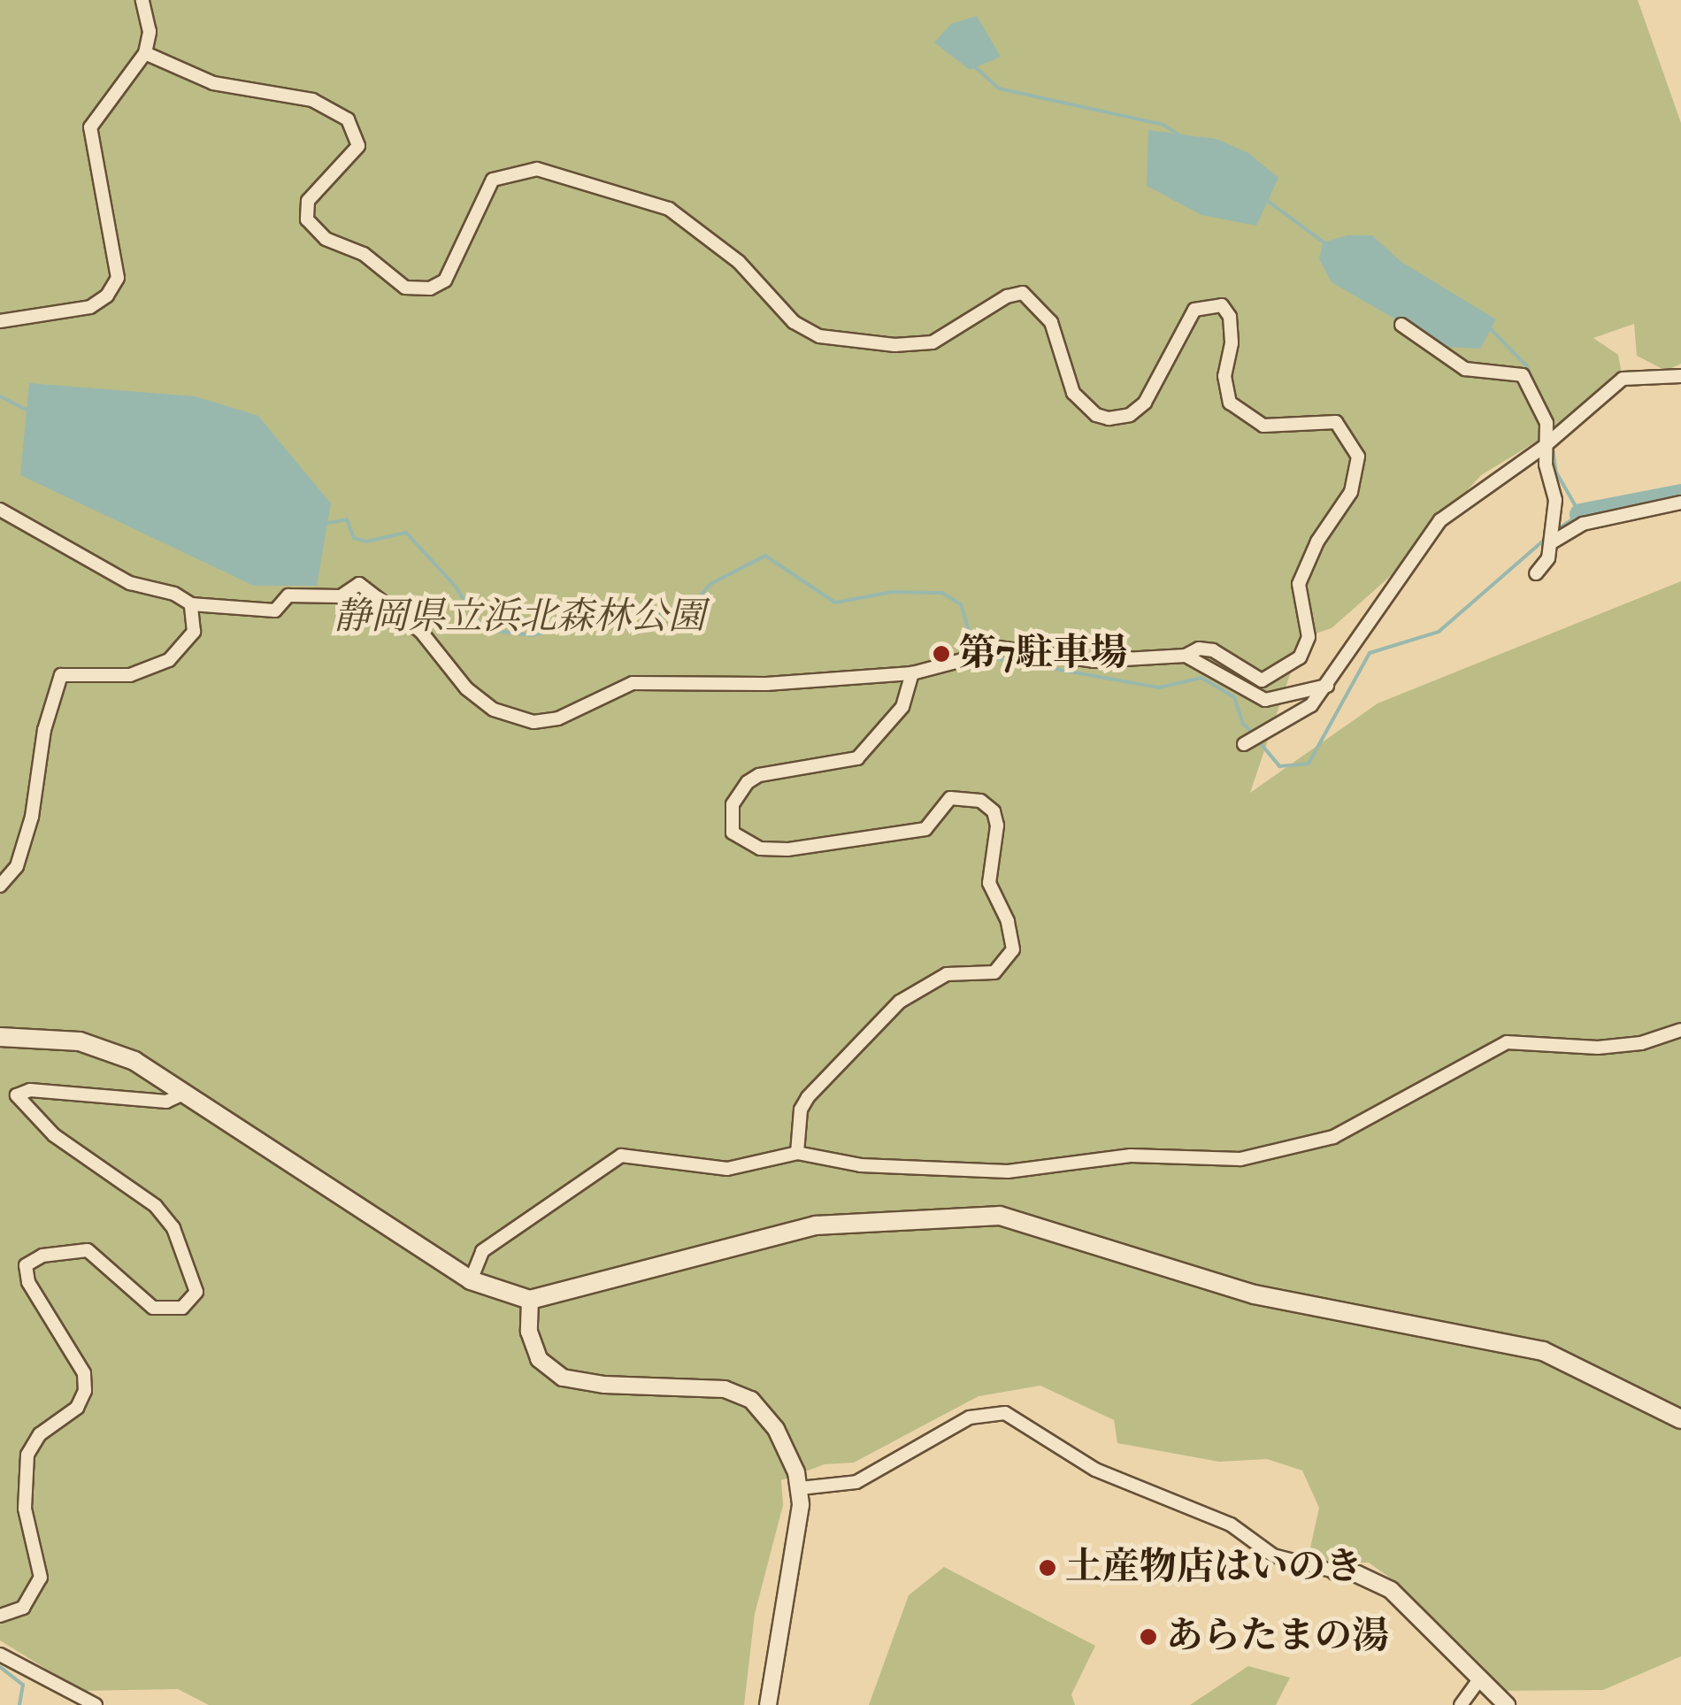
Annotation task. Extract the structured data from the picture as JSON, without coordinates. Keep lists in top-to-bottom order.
{
  "parks": ["静岡県立浜北森林公園"],
  "places": ["第7駐車場", "土産物店はいのき", "あらたまの湯"]
}
